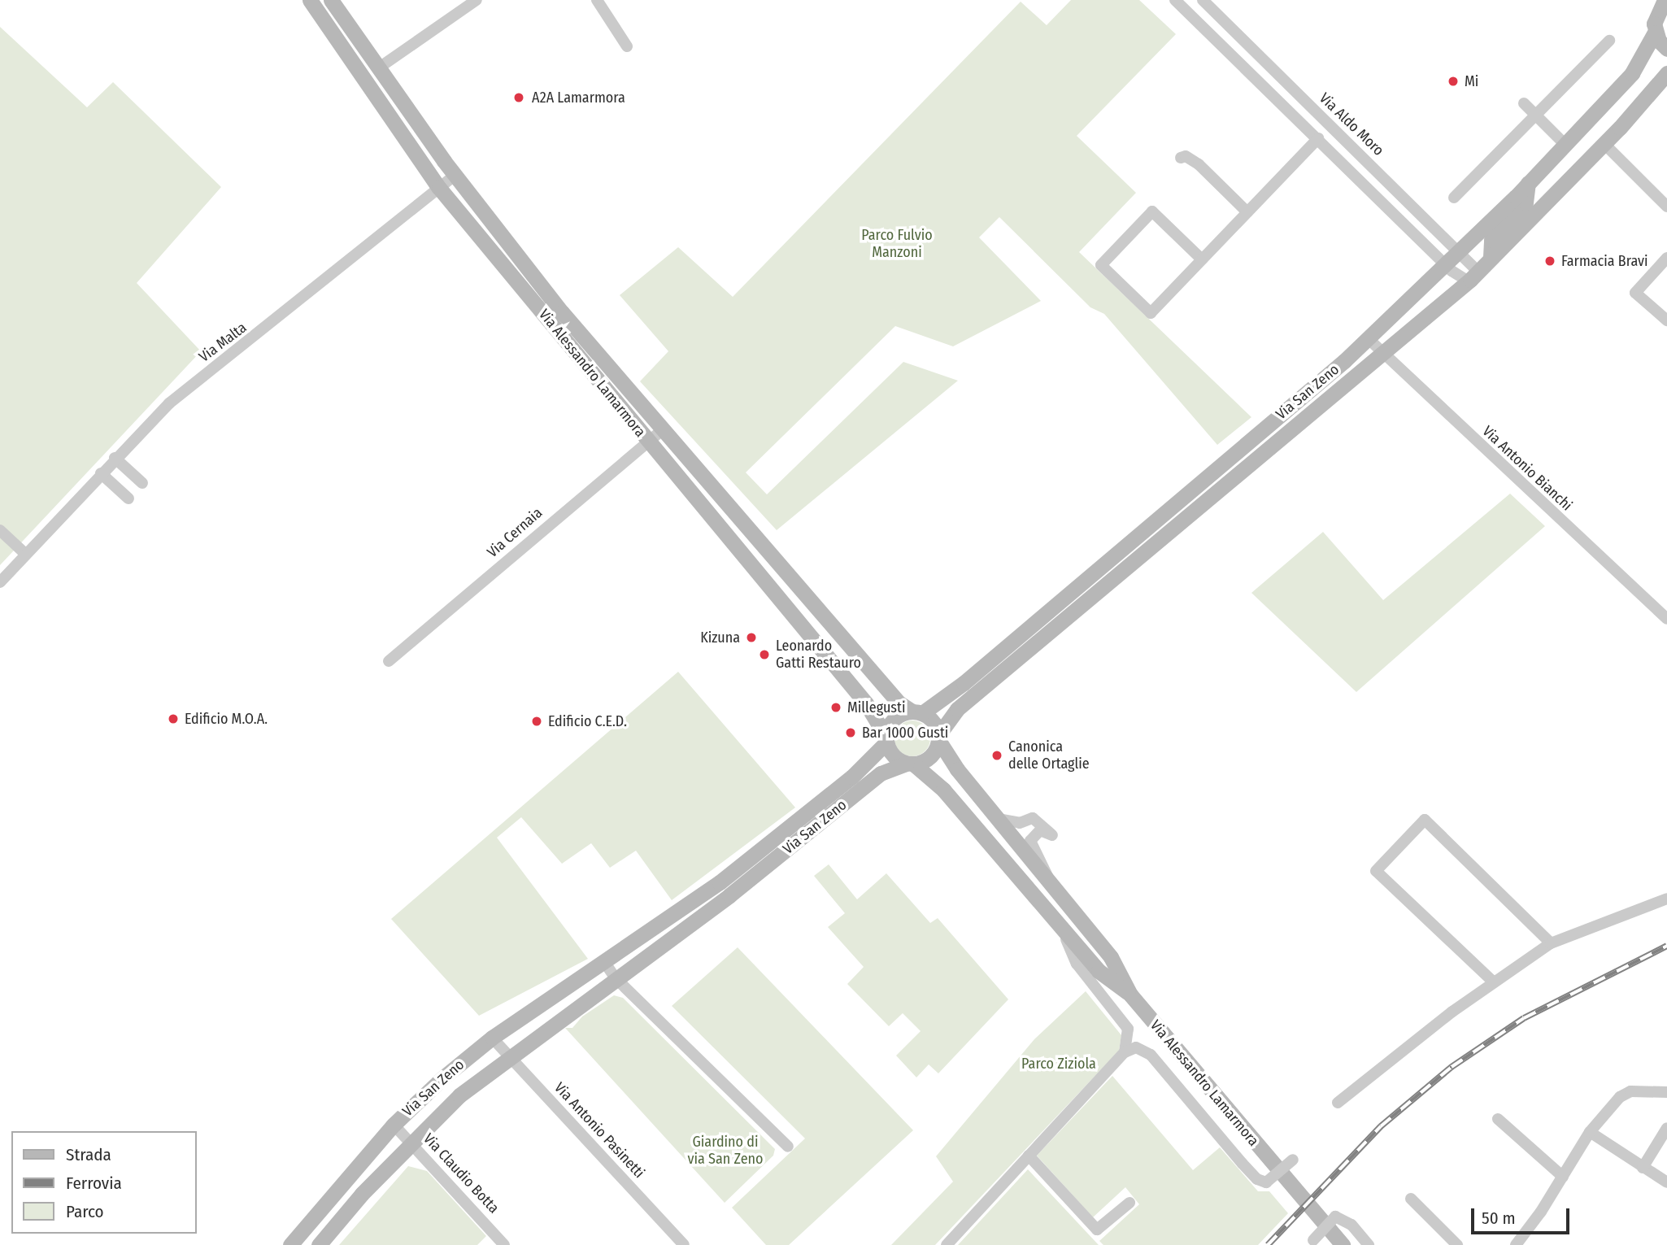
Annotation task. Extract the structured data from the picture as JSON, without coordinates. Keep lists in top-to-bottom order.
{
  "streets": {
    "street": [
      "Via Aldo Moro",
      "Via Malta",
      "Via Alessandro Lamarmora",
      "Via San Zeno",
      "Via Antonio Bianchi",
      "Via Cernaia",
      "Via Antonio Pasinetti",
      "Via Claudio Botta"
    ]
  },
  "crossings": [
    ["Via Aldo Moro", "Via San Zeno"],
    ["Via Malta", "Via Alessandro Lamarmora"],
    ["Via Alessandro Lamarmora", "Via San Zeno"],
    ["Via Alessandro Lamarmora", "Via Cernaia"],
    ["Via San Zeno", "Via Antonio Bianchi"],
    ["Via San Zeno", "Via Antonio Pasinetti"],
    ["Via San Zeno", "Via Claudio Botta"]
  ],
  "parks": ["Parco Fulvio Manzoni", "Parco Ziziola", "Giardino di via San Zeno"],
  "places": [
    "Mi",
    "A2A Lamarmora",
    "Farmacia Bravi",
    "Kizuna",
    "Leonardo Gatti Restauro",
    "Millegusti",
    "Edificio M.O.A.",
    "Edificio C.E.D.",
    "Bar 1000 Gusti",
    "Canonica delle Ortaglie"
  ],
  "legend": ["Strada", "Ferrovia", "Parco"],
  "scale_bar": "50 m"
}
